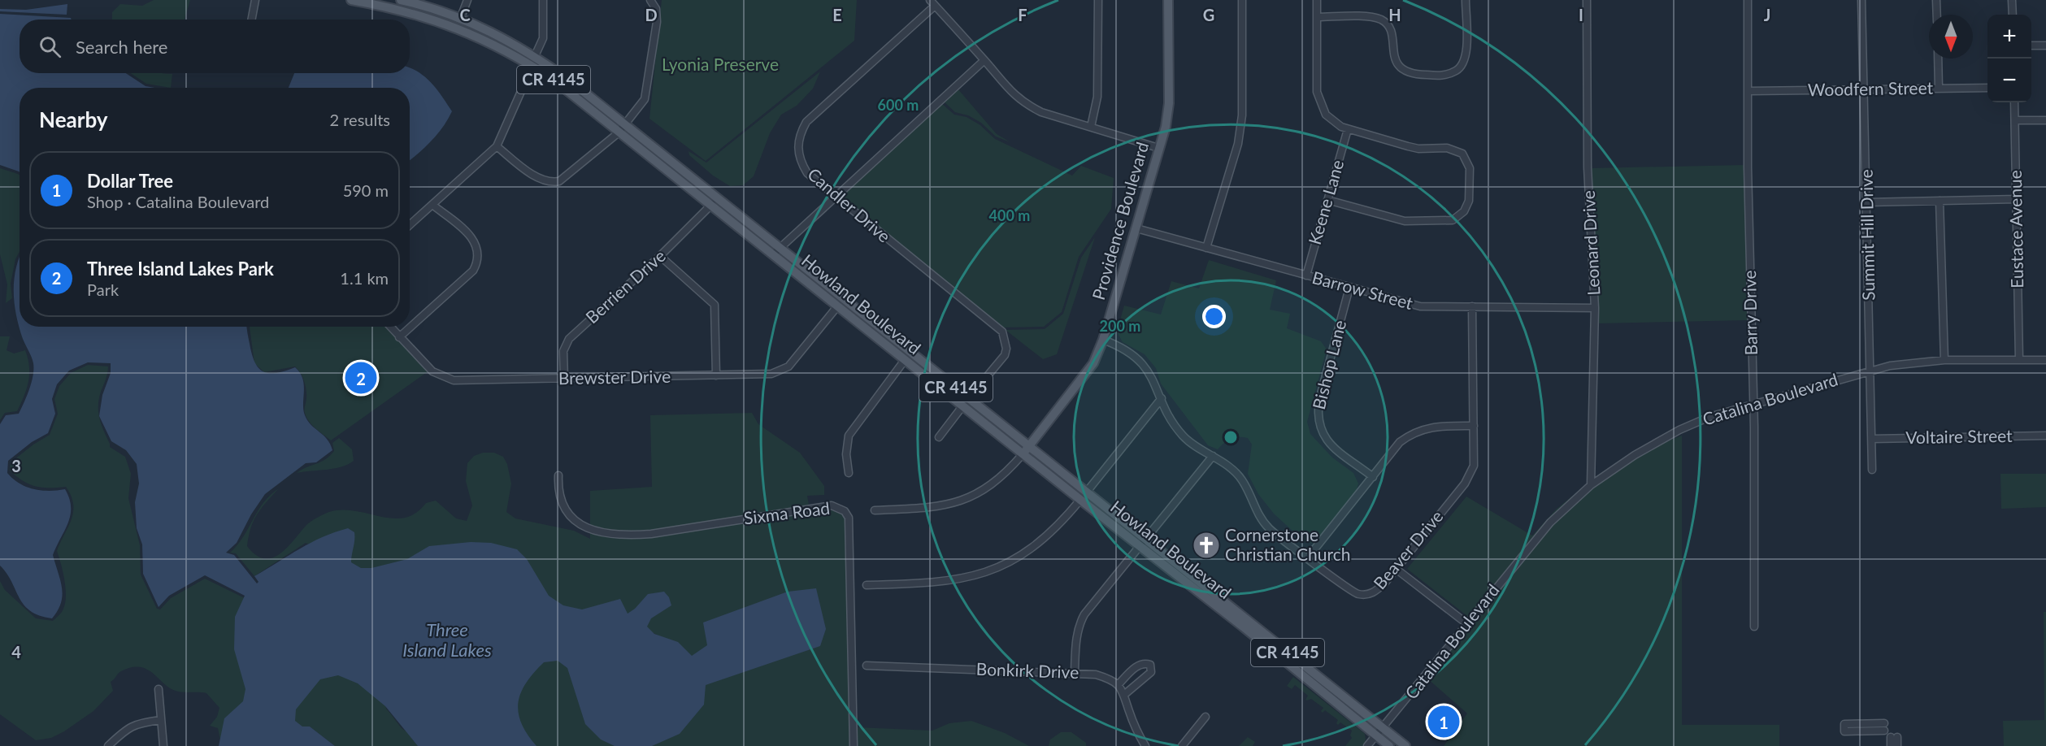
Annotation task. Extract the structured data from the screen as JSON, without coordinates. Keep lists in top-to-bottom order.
{
  "streets": {
    "main road": ["CR 4145", "Providence Boulevard", "Howland Boulevard"],
    "street": [
      "Woodfern Street",
      "Keene Lane",
      "Candler Drive",
      "Eustace Avenue",
      "Summit Hill Drive",
      "Leonard Drive",
      "Berrien Drive",
      "Barrow Street",
      "Barry Drive",
      "Bishop Lane",
      "Brewster Drive",
      "Catalina Boulevard",
      "Voltaire Street",
      "Sixma Road",
      "Beaver Drive",
      "Bonkirk Drive"
    ]
  },
  "crossings": [
    ["Woodfern Street", "Summit Hill Drive"],
    ["Woodfern Street", "Barry Drive"],
    ["Keene Lane", "Barrow Street"],
    ["Candler Drive", "Howland Boulevard"],
    ["Providence Boulevard", "Barrow Street"],
    ["Providence Boulevard", "Howland Boulevard"],
    ["Providence Boulevard", "Beaver Drive"],
    ["Eustace Avenue", "Catalina Boulevard"],
    ["Summit Hill Drive", "Catalina Boulevard"],
    ["Summit Hill Drive", "Voltaire Street"],
    ["Leonard Drive", "Barrow Street"],
    ["Leonard Drive", "Catalina Boulevard"],
    ["Berrien Drive", "Howland Boulevard"],
    ["Berrien Drive", "Brewster Drive"],
    ["Barrow Street", "Bishop Lane"],
    ["Barrow Street", "Beaver Drive"],
    ["Howland Boulevard", "Brewster Drive"],
    ["Howland Boulevard", "Catalina Boulevard"],
    ["Barry Drive", "Catalina Boulevard"]
  ],
  "water": ["Three Island Lakes"],
  "parks": ["Lyonia Preserve"],
  "places": {
    "church": ["Cornerstone Christian Church"]
  },
  "north": "bottom",
  "page": {
    "map_buttons": ["+", "−"],
    "search": "Search here",
    "heading": ["Nearby", "2 results"],
    "list": [
      {
        "mark": "1",
        "name": "Dollar Tree",
        "note": "Shop · Catalina Boulevard",
        "value": "590 m"
      },
      {
        "mark": "2",
        "name": "Three Island Lakes Park",
        "note": "Park",
        "value": "1.1 km"
      }
    ],
    "pins": ["2", "1"]
  },
  "grid": {
    "columns": [
      "C",
      "D",
      "E",
      "F",
      "G",
      "H",
      "I",
      "J"
    ],
    "rows": ["3", "4"]
  },
  "rings": ["600 m", "400 m", "200 m"]
}
